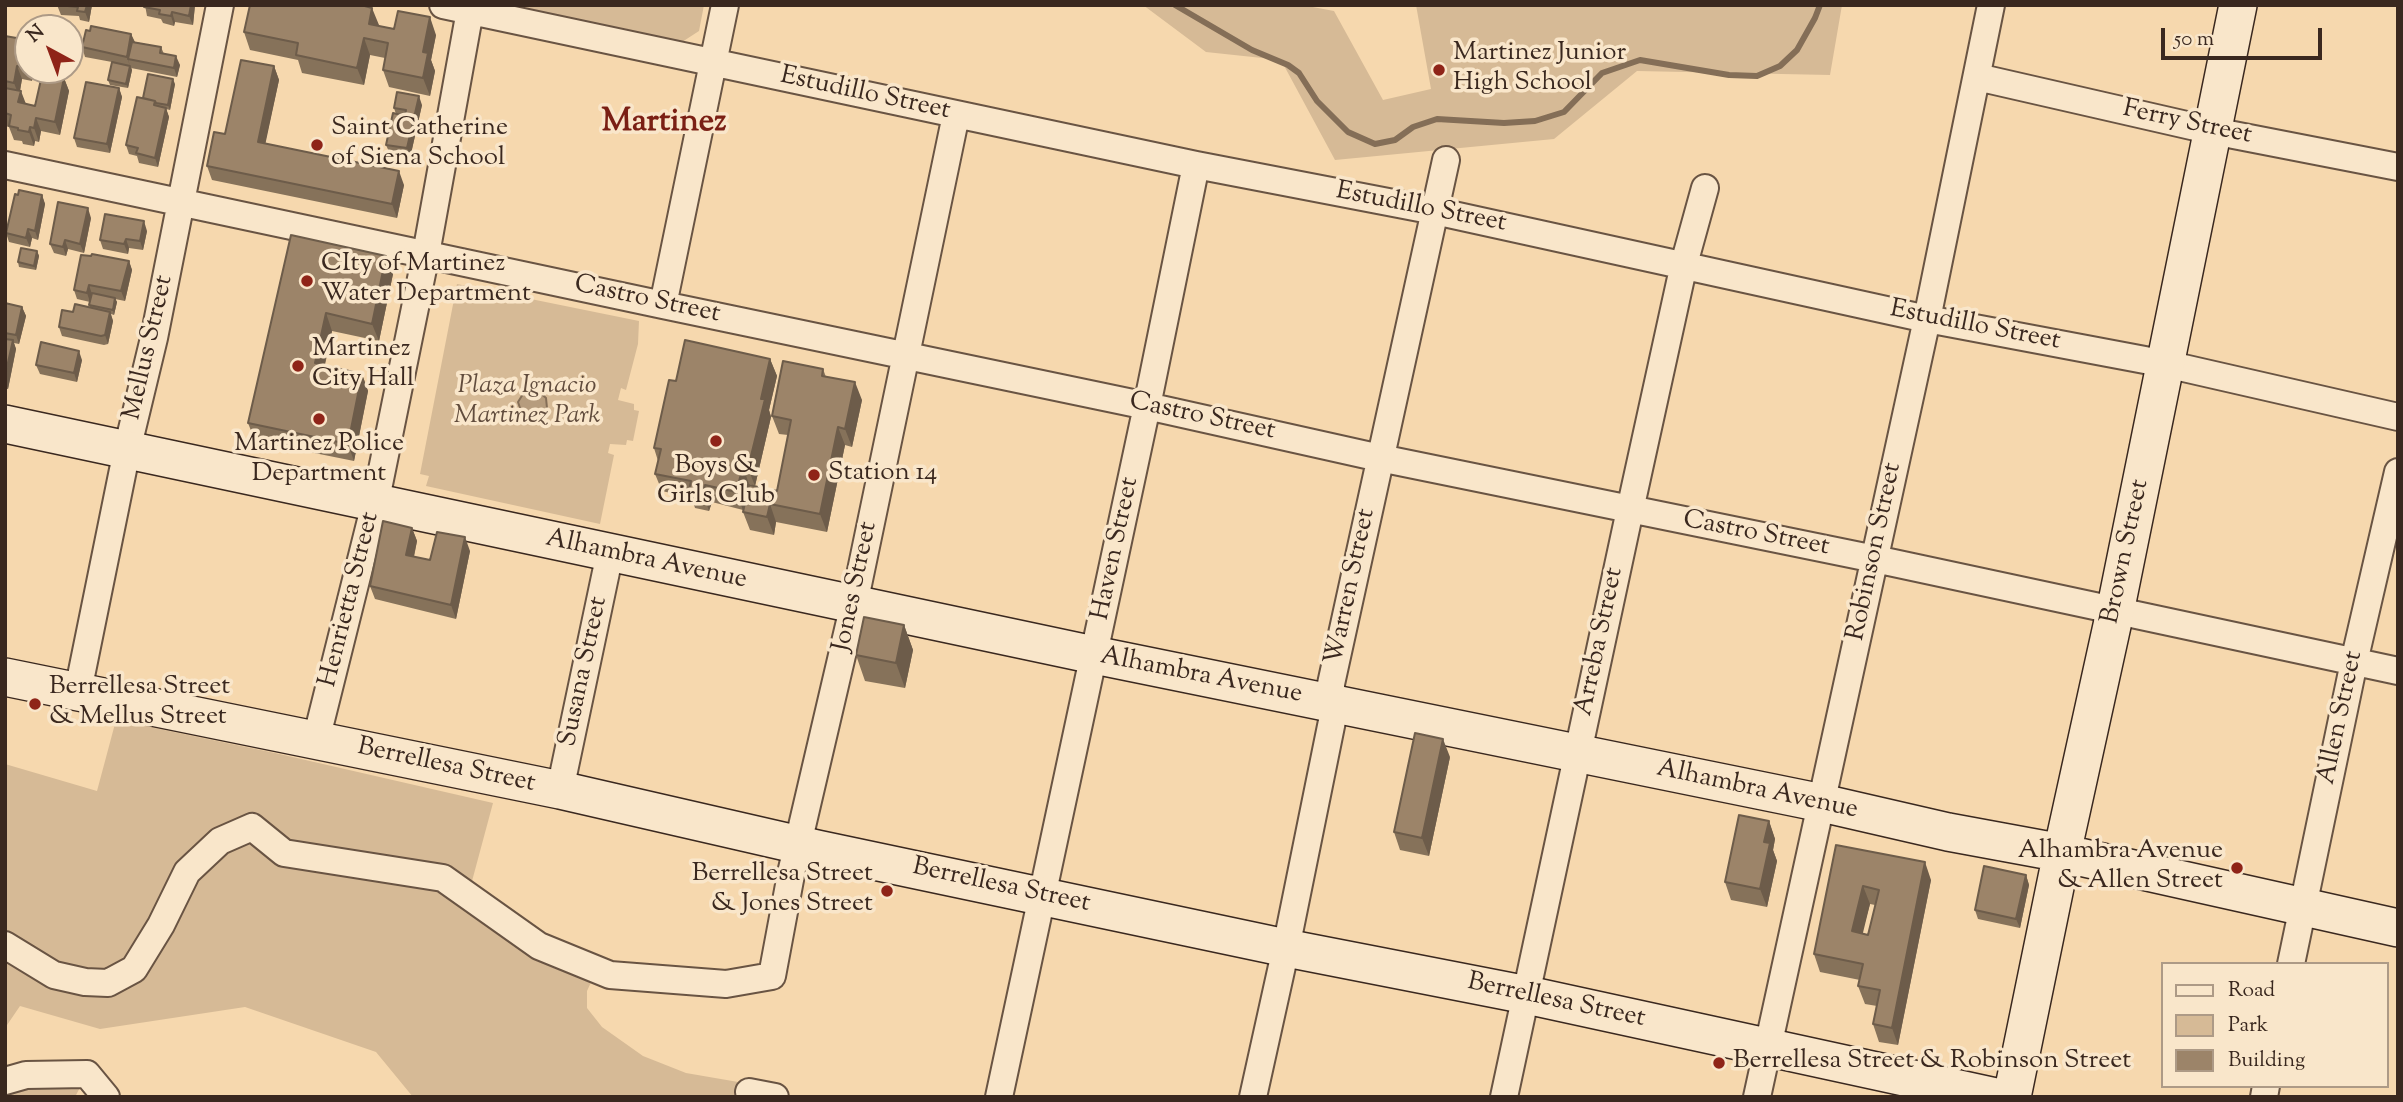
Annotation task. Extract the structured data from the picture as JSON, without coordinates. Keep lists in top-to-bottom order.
{
  "streets": {
    "main road": ["Brown Street", "Alhambra Avenue", "Berrellesa Street"],
    "street": [
      "Estudillo Street",
      "Ferry Street",
      "Castro Street",
      "Mellus Street",
      "Haven Street",
      "Robinson Street",
      "Jones Street",
      "Warren Street",
      "Henrietta Street",
      "Arreba Street",
      "Susana Street",
      "Allen Street"
    ]
  },
  "crossings": [
    ["Estudillo Street", "Haven Street"],
    ["Estudillo Street", "Robinson Street"],
    ["Estudillo Street", "Brown Street"],
    ["Estudillo Street", "Jones Street"],
    ["Estudillo Street", "Warren Street"],
    ["Estudillo Street", "Henrietta Street"],
    ["Estudillo Street", "Arreba Street"],
    ["Ferry Street", "Robinson Street"],
    ["Ferry Street", "Brown Street"],
    ["Castro Street", "Mellus Street"],
    ["Castro Street", "Haven Street"],
    ["Castro Street", "Robinson Street"],
    ["Castro Street", "Brown Street"],
    ["Castro Street", "Jones Street"],
    ["Castro Street", "Warren Street"],
    ["Castro Street", "Henrietta Street"],
    ["Castro Street", "Arreba Street"],
    ["Castro Street", "Allen Street"],
    ["Mellus Street", "Alhambra Avenue"],
    ["Mellus Street", "Berrellesa Street"],
    ["Haven Street", "Alhambra Avenue"],
    ["Haven Street", "Berrellesa Street"],
    ["Robinson Street", "Alhambra Avenue"],
    ["Robinson Street", "Berrellesa Street"],
    ["Brown Street", "Alhambra Avenue"],
    ["Alhambra Avenue", "Jones Street"],
    ["Alhambra Avenue", "Warren Street"],
    ["Alhambra Avenue", "Henrietta Street"],
    ["Alhambra Avenue", "Arreba Street"],
    ["Alhambra Avenue", "Susana Street"],
    ["Alhambra Avenue", "Allen Street"],
    ["Jones Street", "Berrellesa Street"],
    ["Warren Street", "Berrellesa Street"],
    ["Henrietta Street", "Berrellesa Street"],
    ["Arreba Street", "Berrellesa Street"],
    ["Susana Street", "Berrellesa Street"]
  ],
  "districts": ["Martinez"],
  "parks": ["Plaza Ignacio Martinez Park"],
  "places": [
    "Martinez Junior High School",
    "Saint Catherine of Siena School",
    "CIty of Martinez Water Department",
    "Martinez City Hall",
    "Martinez Police Department",
    "Boys & Girls Club",
    "Station 14",
    "Berrellesa Street & Mellus Street",
    "Alhambra Avenue & Allen Street",
    "Berrellesa Street & Jones Street",
    "Berrellesa Street & Robinson Street"
  ],
  "legend": ["Road", "Park", "Building"],
  "scale_bar": "50 m",
  "north": "top left"
}
